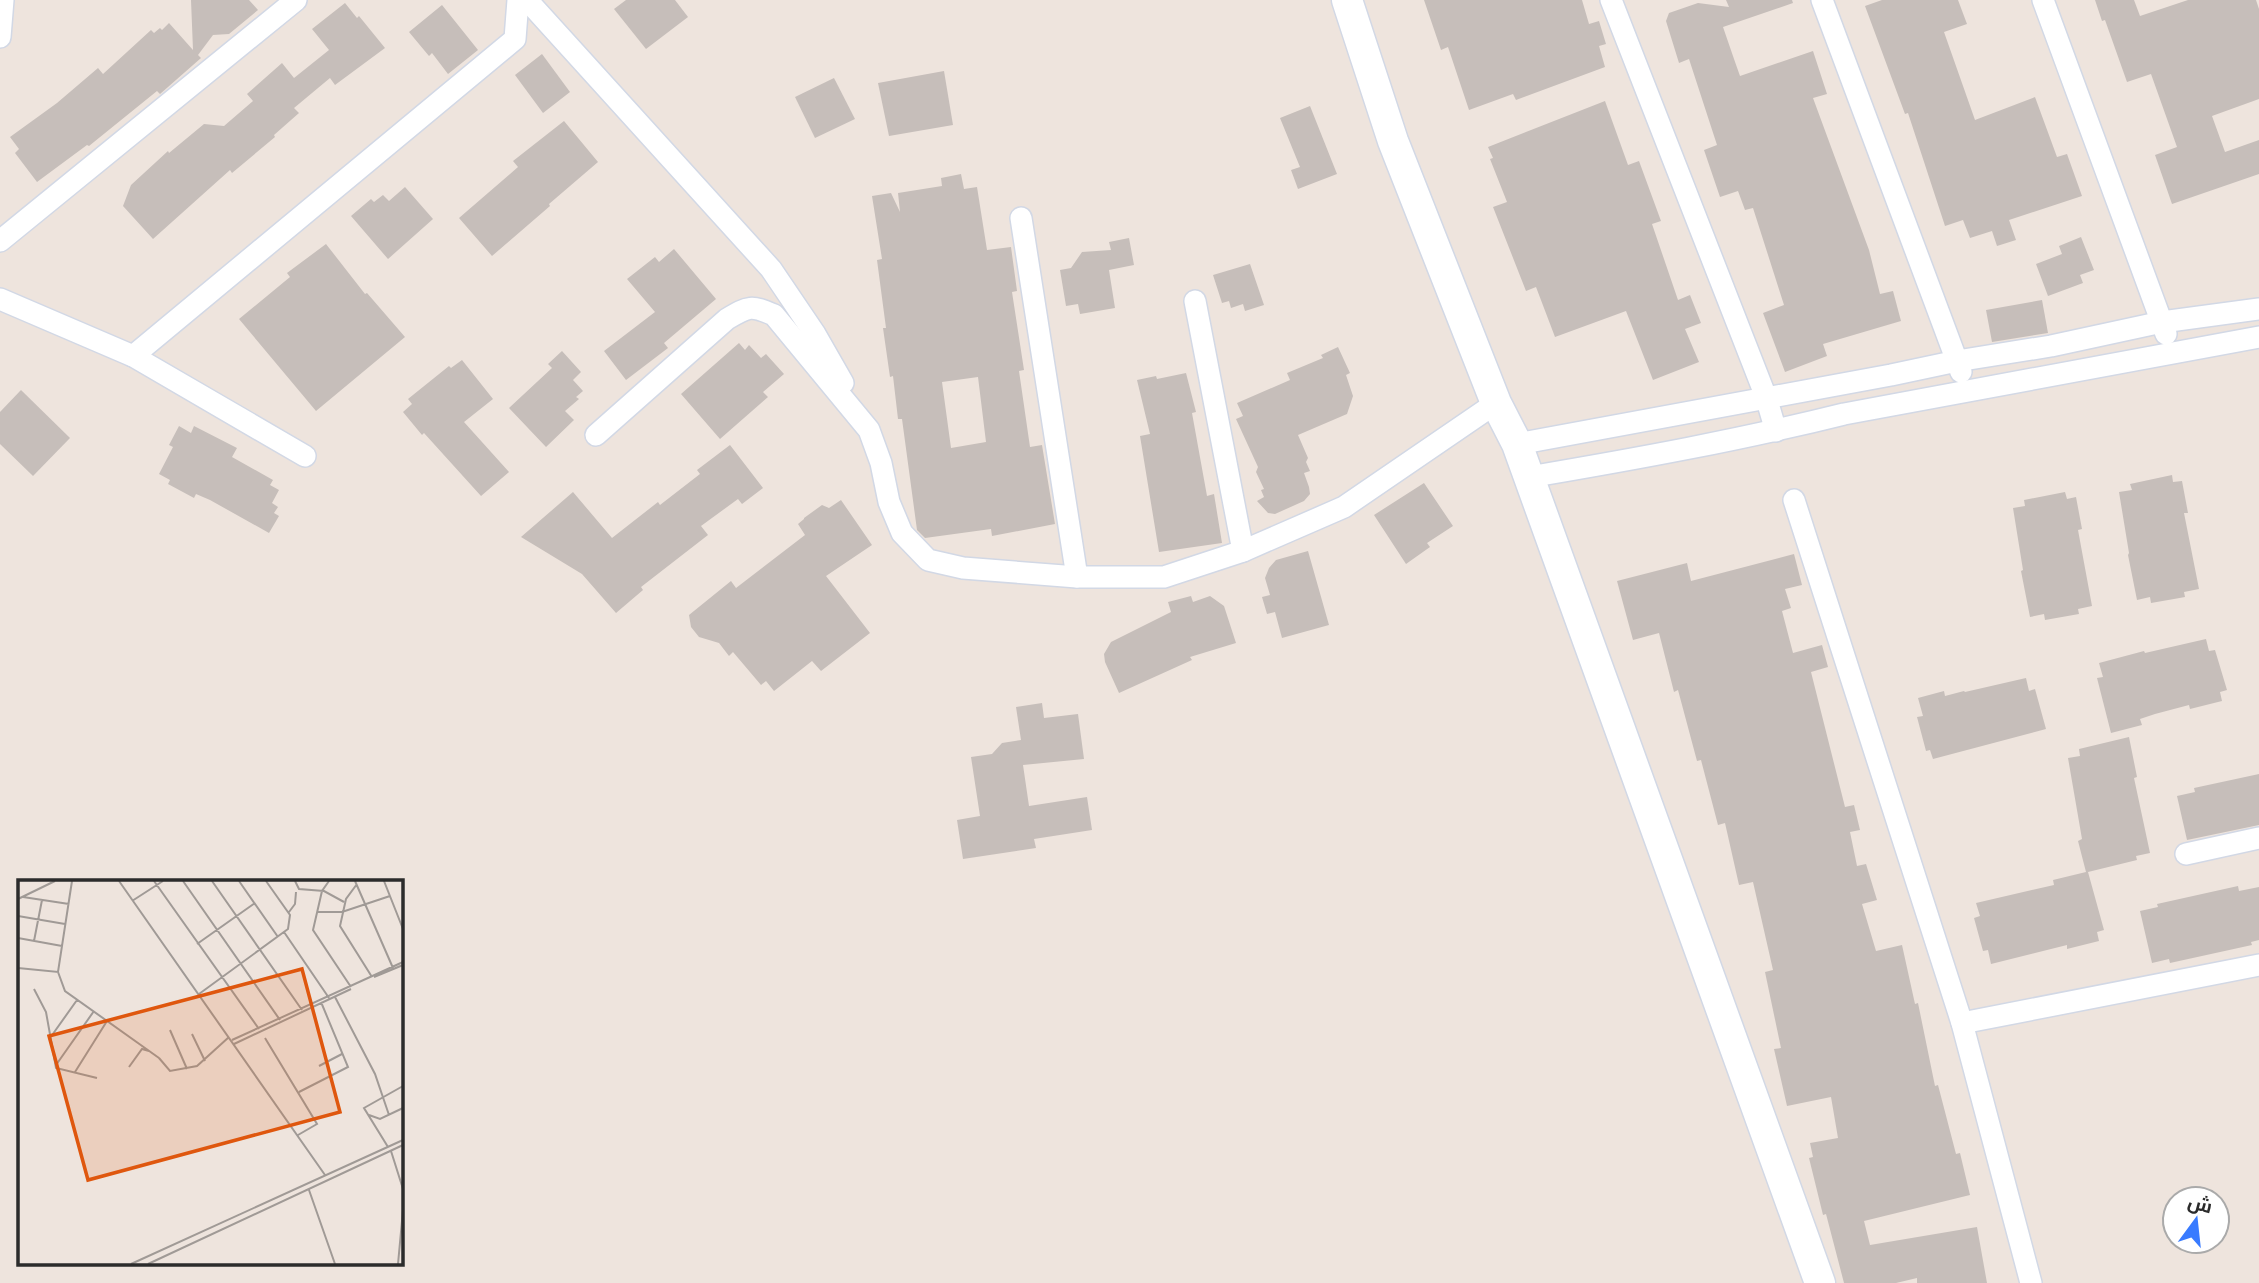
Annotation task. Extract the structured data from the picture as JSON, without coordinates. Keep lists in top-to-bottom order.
{
  "north": "top"
}
